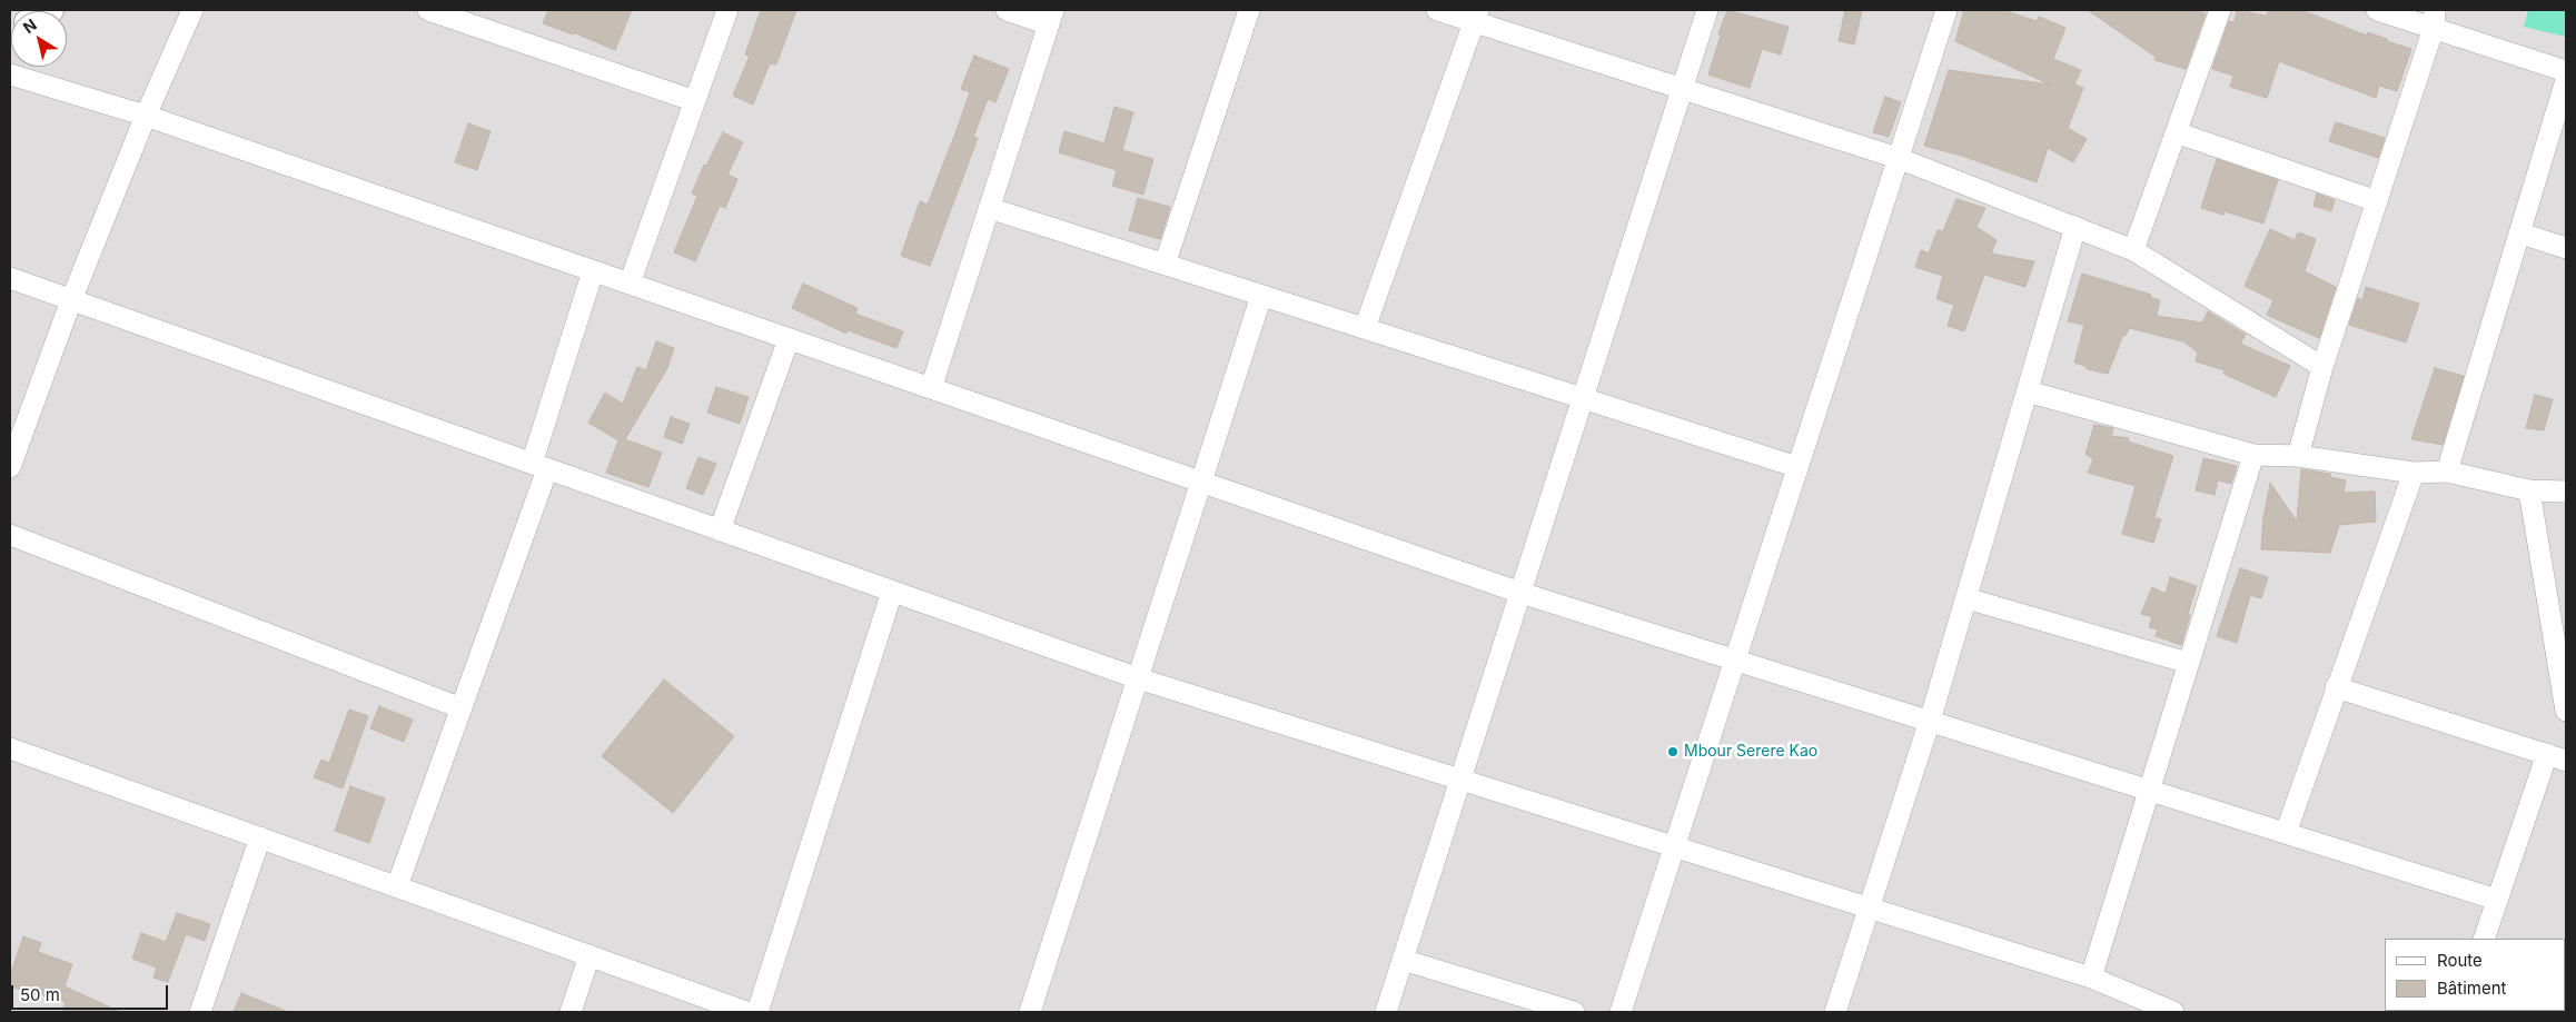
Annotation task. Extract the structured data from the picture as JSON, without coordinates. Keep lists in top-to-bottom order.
{
  "places": ["Mbour Serere Kao"],
  "legend": ["Route", "Bâtiment"],
  "scale_bar": "50 m",
  "north": "top left"
}
